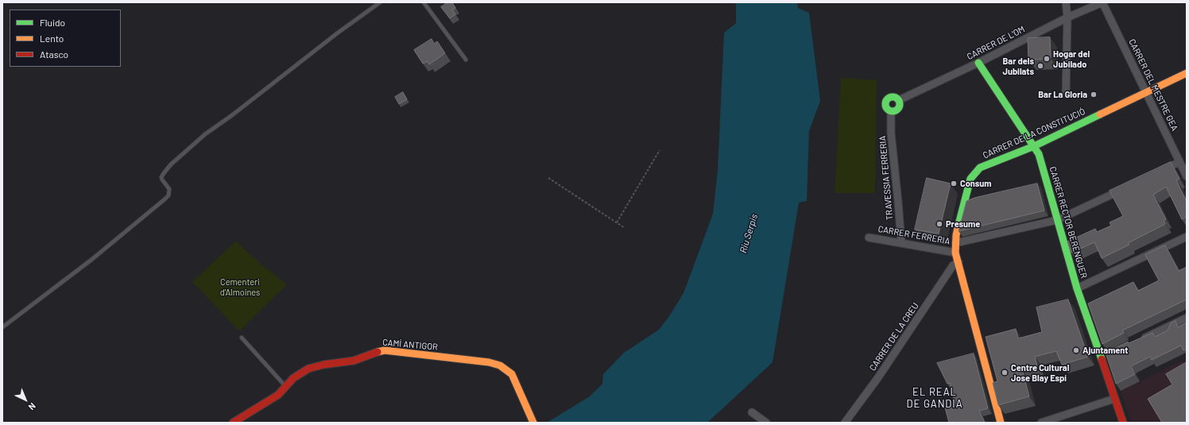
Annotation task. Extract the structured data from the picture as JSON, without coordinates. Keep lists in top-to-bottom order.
{
  "streets": {
    "street": [
      "CARRER DE L'OM",
      "CARRER DEL MESTRE GEA",
      "CARRER DE LA CONSTITUCIÓ",
      "TRAVESSIA FERRERIA",
      "CARRER RECTOR BERENGUER",
      "CARRER FERRERIA",
      "CARRER DE LA CREU",
      "CAMÍ ANTIGOR"
    ]
  },
  "crossings": [
    ["CARRER DE L'OM", "CARRER DEL MESTRE GEA"],
    ["CARRER DE L'OM", "TRAVESSIA FERRERIA"],
    ["CARRER DE L'OM", "CARRER RECTOR BERENGUER"],
    ["CARRER DEL MESTRE GEA", "CARRER DE LA CONSTITUCIÓ"],
    ["CARRER DE LA CONSTITUCIÓ", "CARRER RECTOR BERENGUER"],
    ["CARRER DE LA CONSTITUCIÓ", "CARRER FERRERIA"],
    ["CARRER DE LA CONSTITUCIÓ", "CARRER DE LA CREU"],
    ["TRAVESSIA FERRERIA", "CARRER FERRERIA"]
  ],
  "districts": ["EL REAL DE GANDIA"],
  "water": ["Riu Serpis"],
  "parks": ["Cementeri d'Almoines"],
  "places": [
    "Hogar del Jubilado",
    "Bar dels Jubilats",
    "Bar La Gloria",
    "Consum",
    "Presume",
    "Ajuntament",
    "Centre Cultural Jose Blay Espí"
  ],
  "legend": ["Fluido", "Lento", "Atasco"],
  "north": "bottom right"
}
